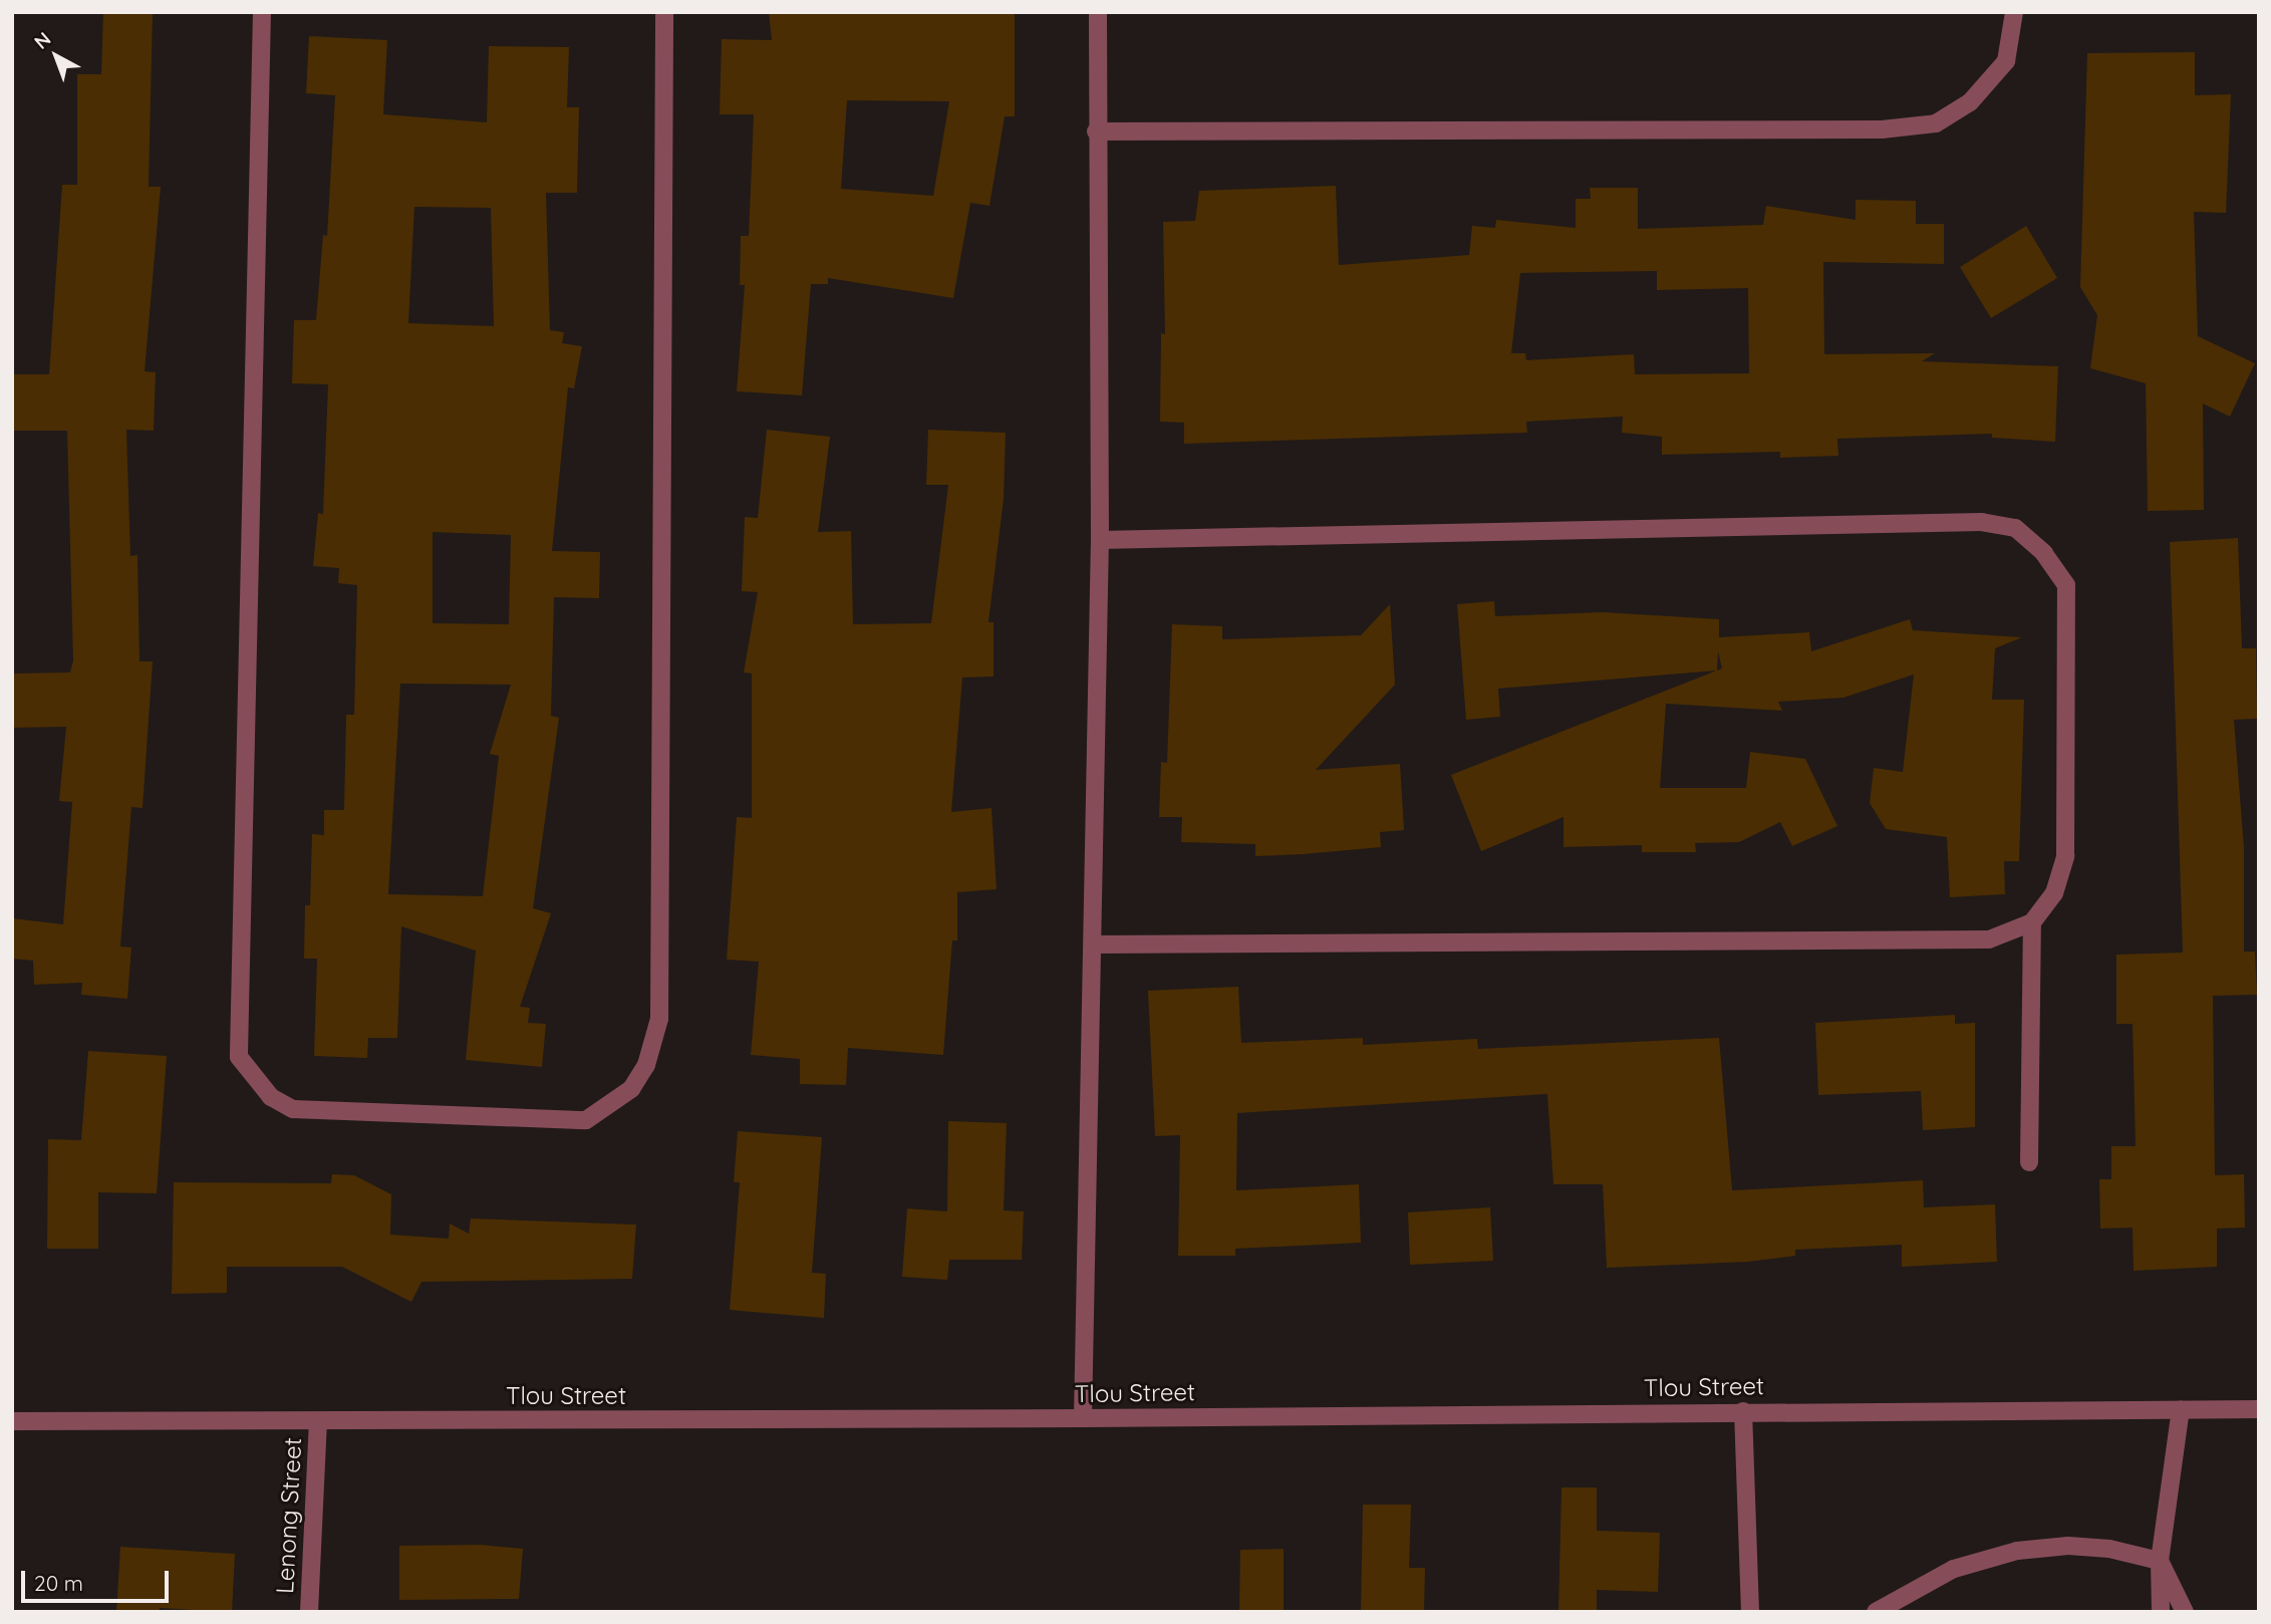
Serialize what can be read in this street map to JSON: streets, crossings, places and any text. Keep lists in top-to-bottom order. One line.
{"streets":{"street":["Tlou Street","Lenong Street"]},"crossings":[["Tlou Street","Lenong Street"]],"scale_bar":"20 m","north":"top left"}
